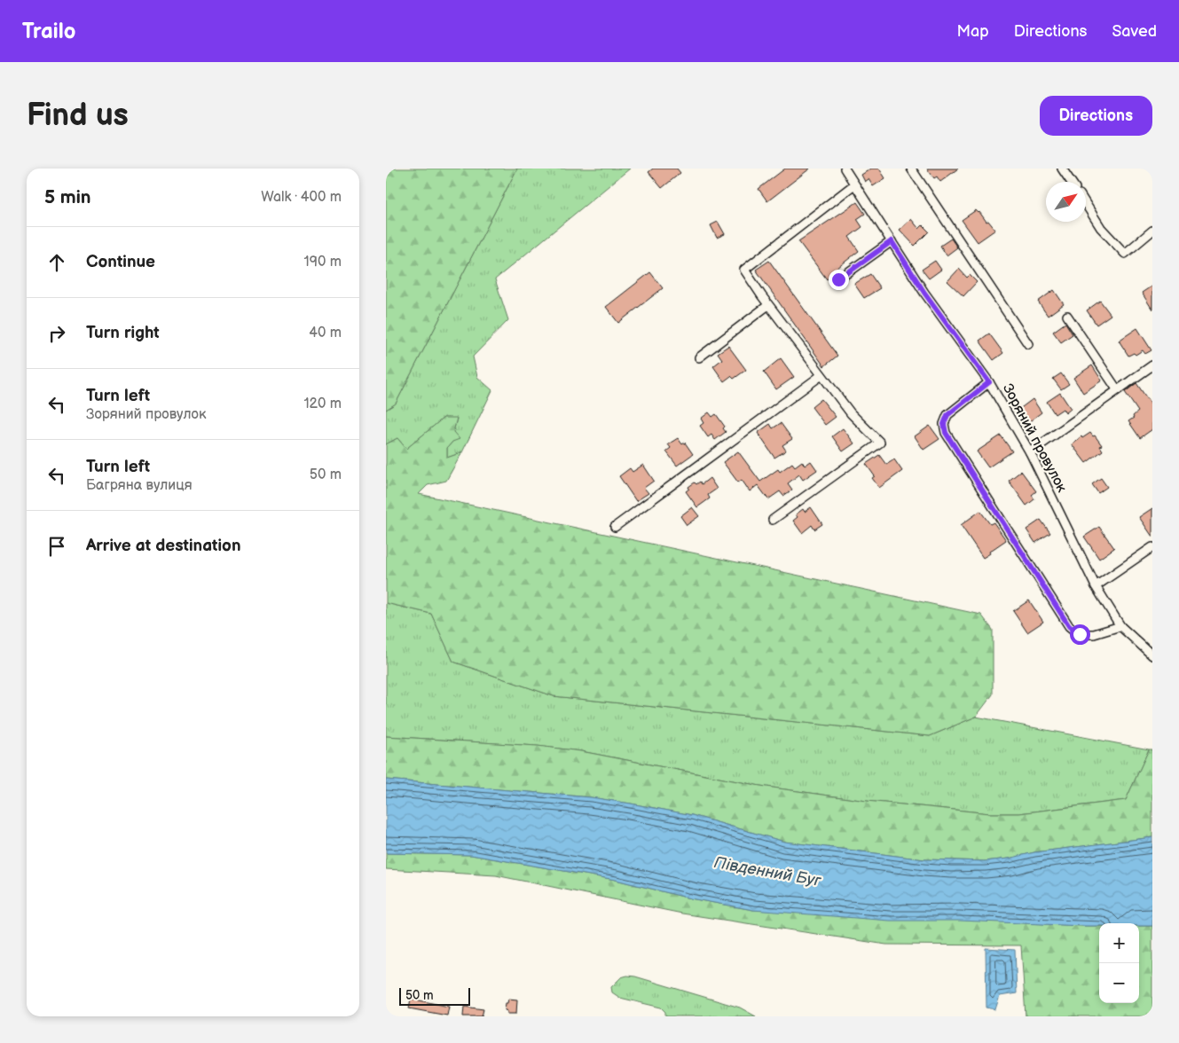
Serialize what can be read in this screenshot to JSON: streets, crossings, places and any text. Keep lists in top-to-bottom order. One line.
{"streets":{"street":["Зоряний провулок"]},"water":["Південний Буг"],"scale_bar":"50 m","north":"top right","page":{"header":"Trailo","nav":["Map","Directions","Saved"],"buttons":"Directions","title":"Find us","heading":["5 min","Walk · 400 m"],"list":[["Continue","190 m"],["Turn right","40 m"],["Turn left","Зоряний провулок","120 m"],["Turn left","Багряна вулиця","50 m"],"Arrive at destination"],"map_buttons":["+","−"],"scale":"50 m"}}
